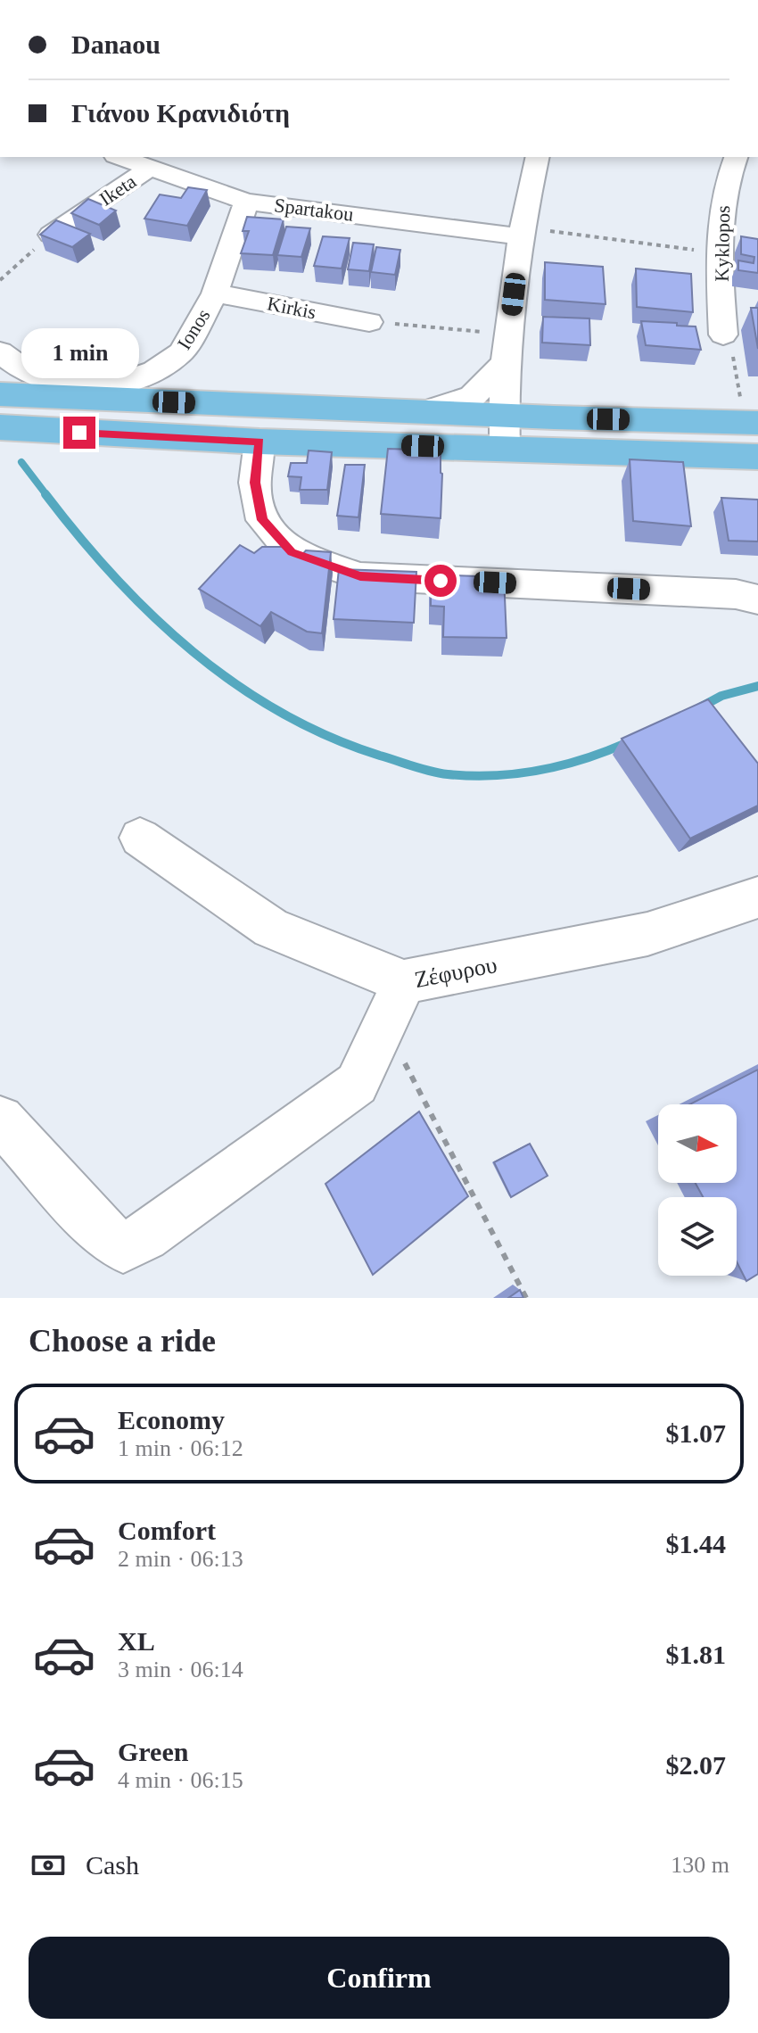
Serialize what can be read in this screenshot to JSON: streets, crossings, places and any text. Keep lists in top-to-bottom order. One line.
{"streets":{"street":["Iketa","Spartakou","Kyklopos","Kirkis","Ionos","Ζέφυρου"]},"crossings":[["Iketa","Spartakou"],["Spartakou","Ionos"],["Kirkis","Ionos"]],"north":"right","page":{"banner":["Danaou","Γιάνου Κρανιδιότη"],"bubble":"1 min","heading":"Choose a ride","list":[{"name":"Economy","note":"1 min · 06:12","value":"$1.07"},{"name":"Comfort","note":"2 min · 06:13","value":"$1.44"},{"name":"XL","note":"3 min · 06:14","value":"$1.81"},{"name":"Green","note":"4 min · 06:15","value":"$2.07"}],"pay":["Cash","130 m"],"buttons":"Confirm"}}
